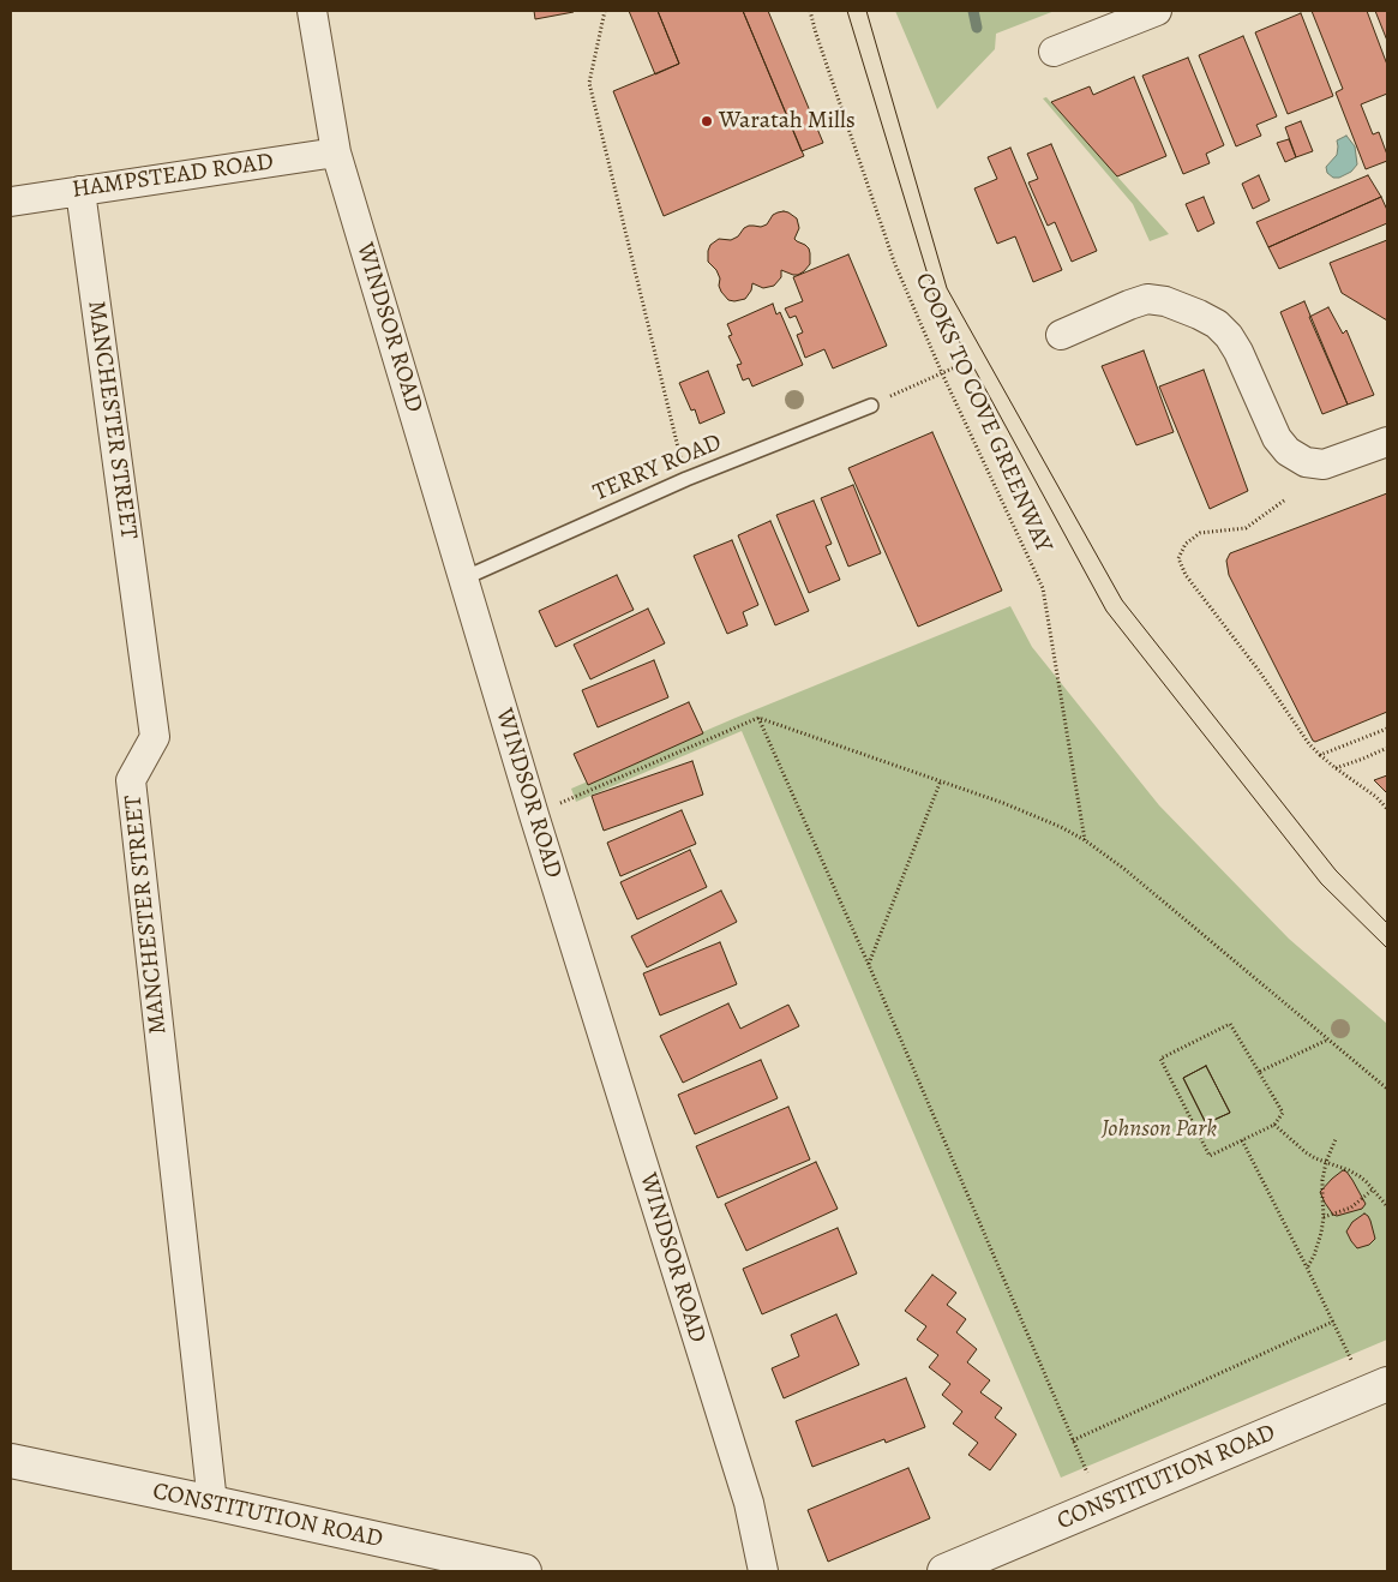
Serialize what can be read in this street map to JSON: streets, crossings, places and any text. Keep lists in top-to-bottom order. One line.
{"streets":{"street":["HAMPSTEAD ROAD","WINDSOR ROAD","MANCHESTER STREET","CONSTITUTION ROAD"],"lane":["TERRY ROAD"],"path":["COOKS TO COVE GREENWAY"]},"crossings":[["HAMPSTEAD ROAD","WINDSOR ROAD"],["HAMPSTEAD ROAD","MANCHESTER STREET"],["WINDSOR ROAD","TERRY ROAD"],["MANCHESTER STREET","CONSTITUTION ROAD"]],"parks":["Johnson Park"],"places":["Waratah Mills"]}
